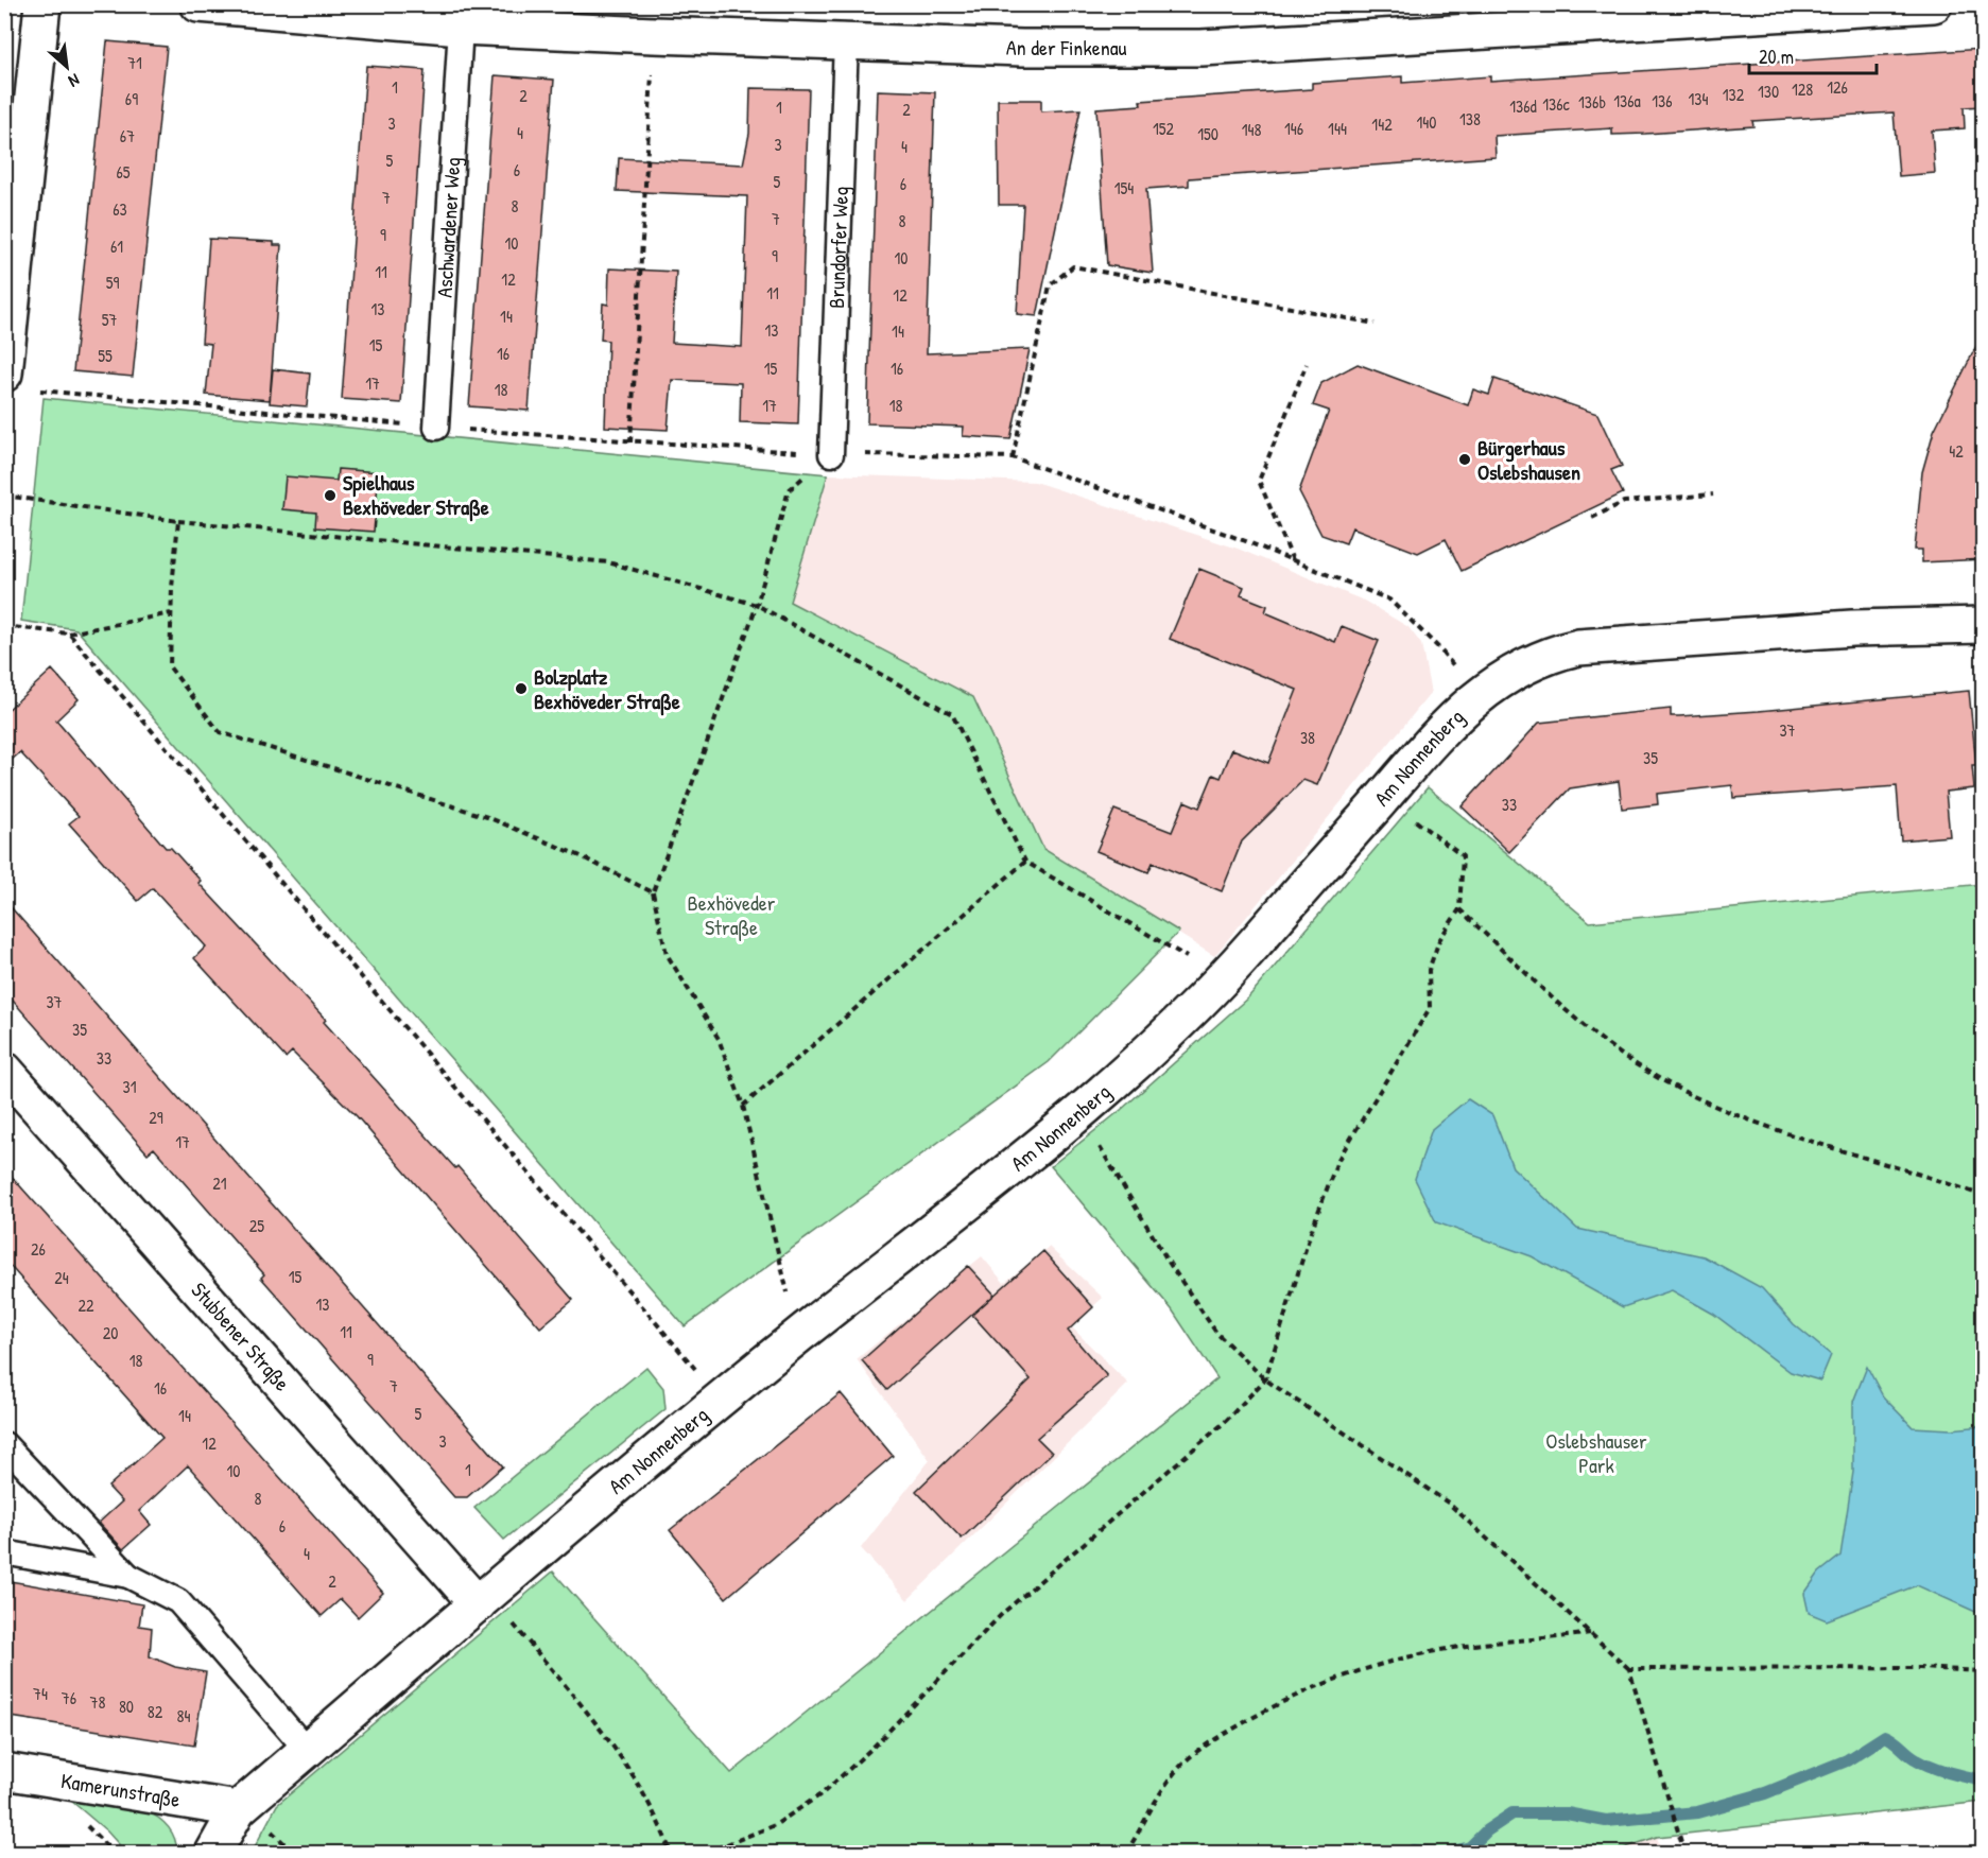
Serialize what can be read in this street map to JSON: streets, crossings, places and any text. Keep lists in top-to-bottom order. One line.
{"streets":{"street":["An der Finkenau","Am Nonnenberg","Stubbener Straße","Kamerunstraße"],"lane":["Aschwardener Weg","Brundorfer Weg"]},"crossings":[["An der Finkenau","Aschwardener Weg"],["An der Finkenau","Brundorfer Weg"],["Am Nonnenberg","Stubbener Straße"],["Am Nonnenberg","Kamerunstraße"]],"parks":["Bexhöveder Straße","Oslebshauser Park"],"places":["Bürgerhaus Oslebshausen","Spielhaus Bexhöveder Straße","Bolzplatz Bexhöveder Straße"],"house_numbers":["71","1","126","128","130","132","2","69","134","136a","136","136b","136c","136d","1","2","138","140","3","142","152","146","144","148","4","150","67","3","4","5","6","65","5","6","154","7","8","63","7","8","9","10","61","9","10","11","12","59","11","12","13","14","57","13","14","15","16","55","15","16","17","18","17","18","42","37","38","35","33","37","35","33","31","29","17","21","25","26","15","24","13","22","11","20","9","18","7","16","5","14","3","12","1","10","8","6","4","2","74","76","78","80","82","84"],"scale_bar":"20 m","north":"bottom right"}
